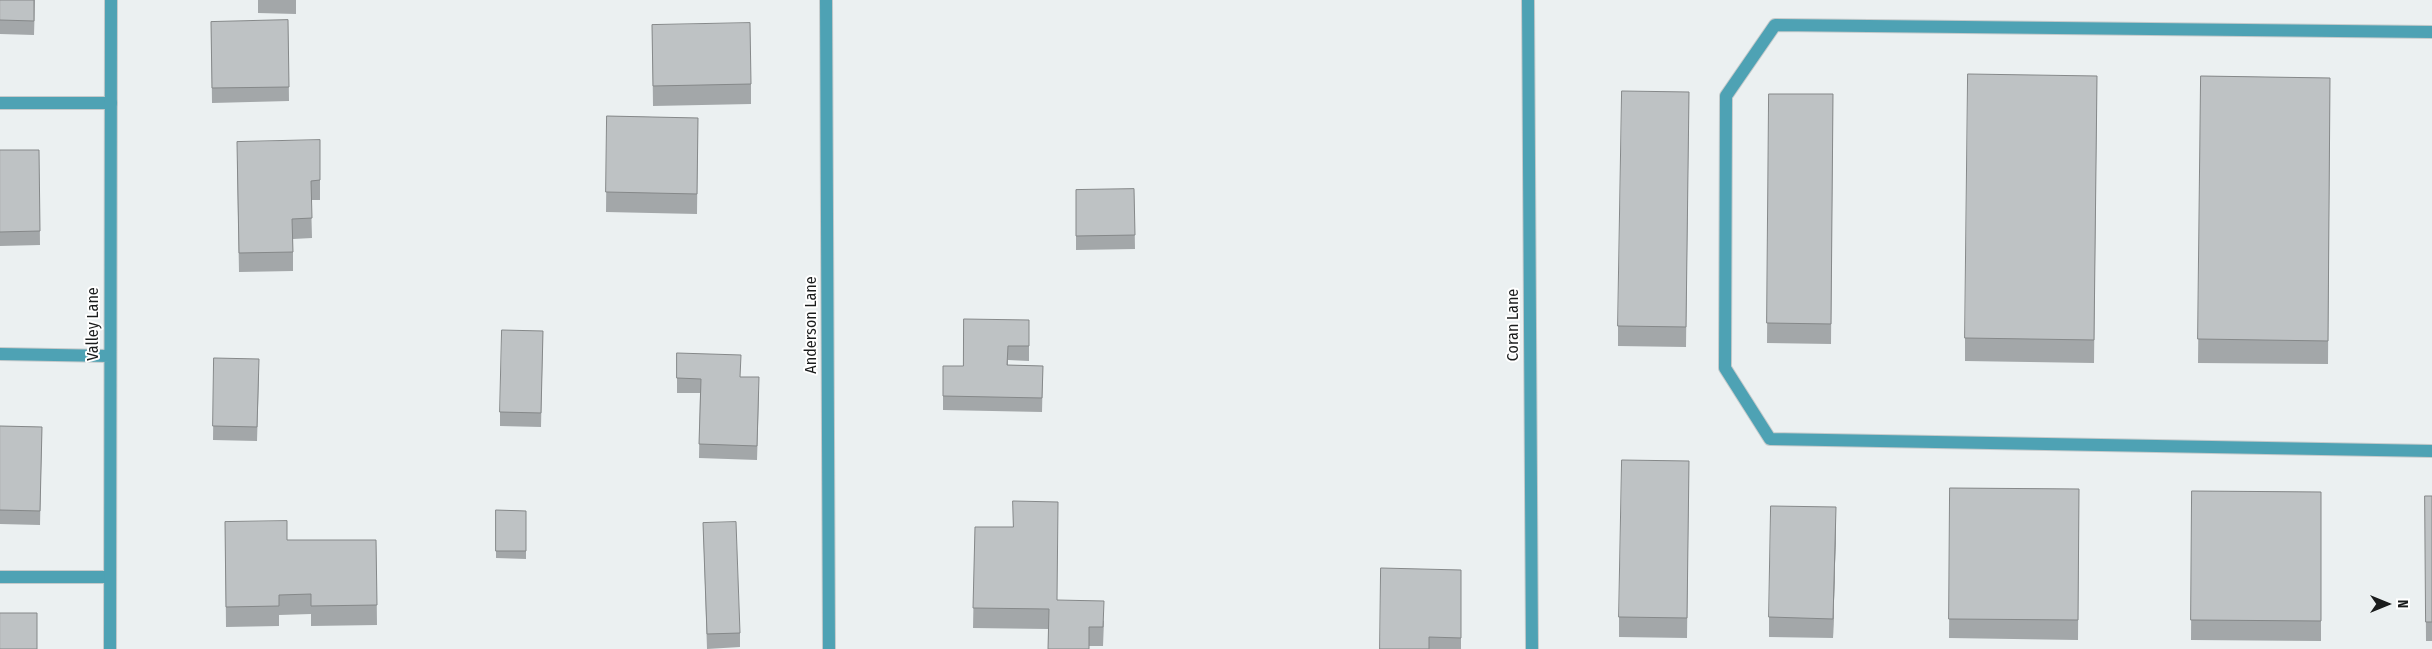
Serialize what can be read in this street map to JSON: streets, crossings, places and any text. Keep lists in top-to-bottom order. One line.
{"streets":{"street":["Valley Lane","Anderson Lane","Coran Lane"]},"north":"right"}
